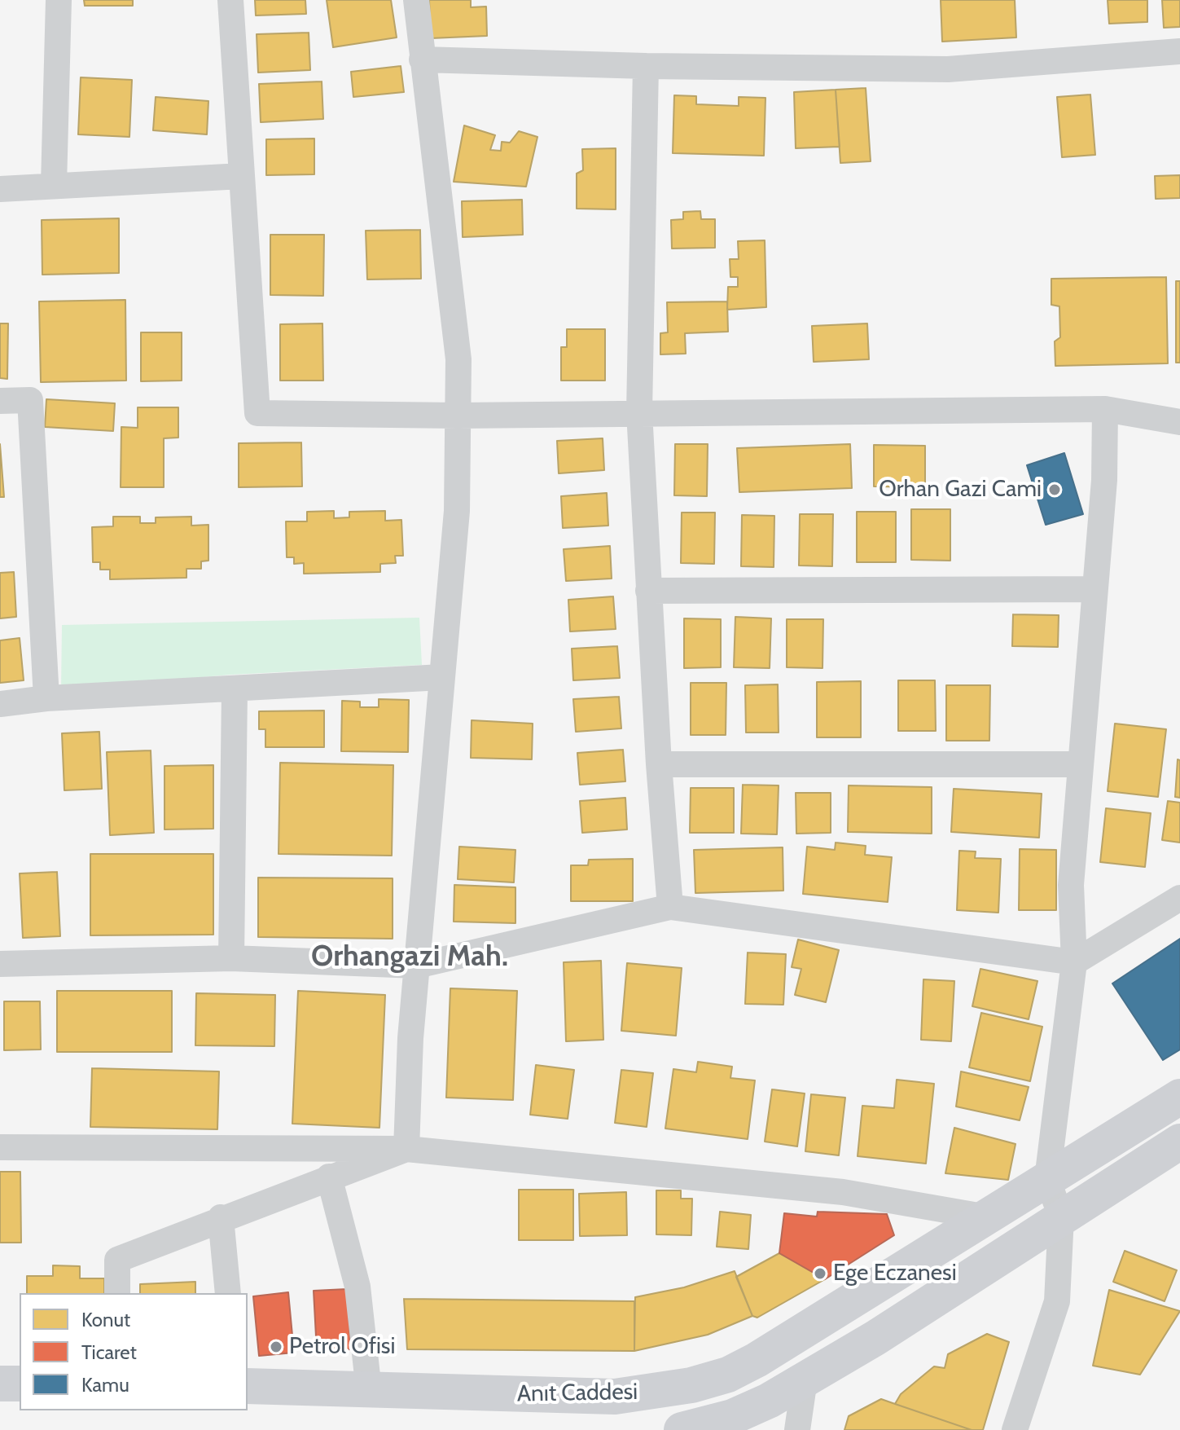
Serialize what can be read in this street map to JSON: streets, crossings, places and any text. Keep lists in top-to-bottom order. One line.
{"streets":{"main road":["Anıt Caddesi"]},"districts":["Orhangazi Mah."],"places":["Orhan Gazi Cami","Ege Eczanesi","Petrol Ofisi"],"legend":["Konut","Ticaret","Kamu"]}
